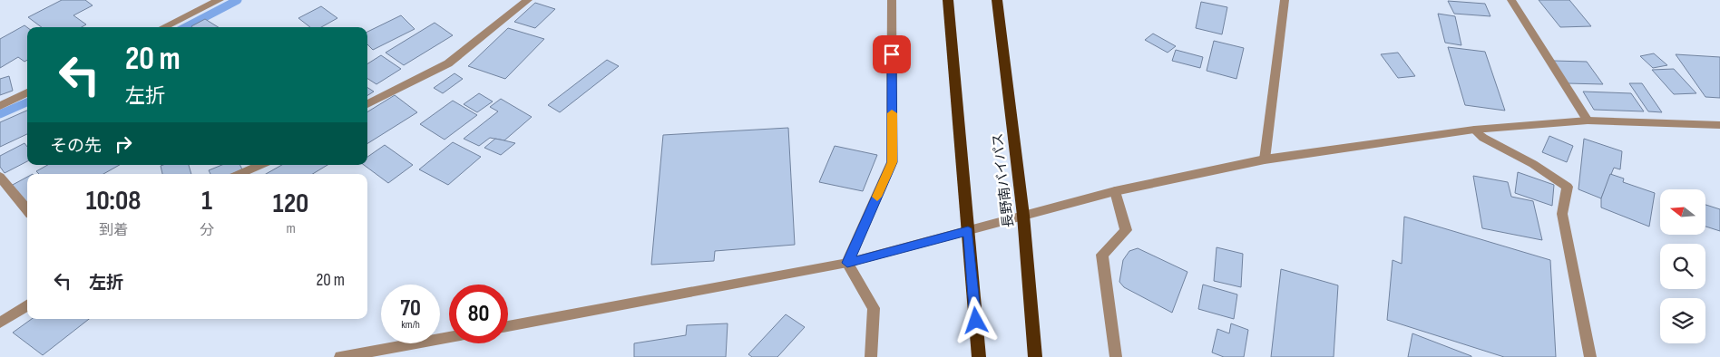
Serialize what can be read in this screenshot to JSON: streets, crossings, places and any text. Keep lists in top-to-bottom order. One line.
{"streets":{"highway":["長野南バイパス"]},"north":"left","page":{"turn":["20 m","左折"],"then":"その先","eta":["10:08","到着","1","分","120","m"],"list":[{"name":"左折","value":"20 m"}],"speed":"70 km/h","limit":"80"}}
